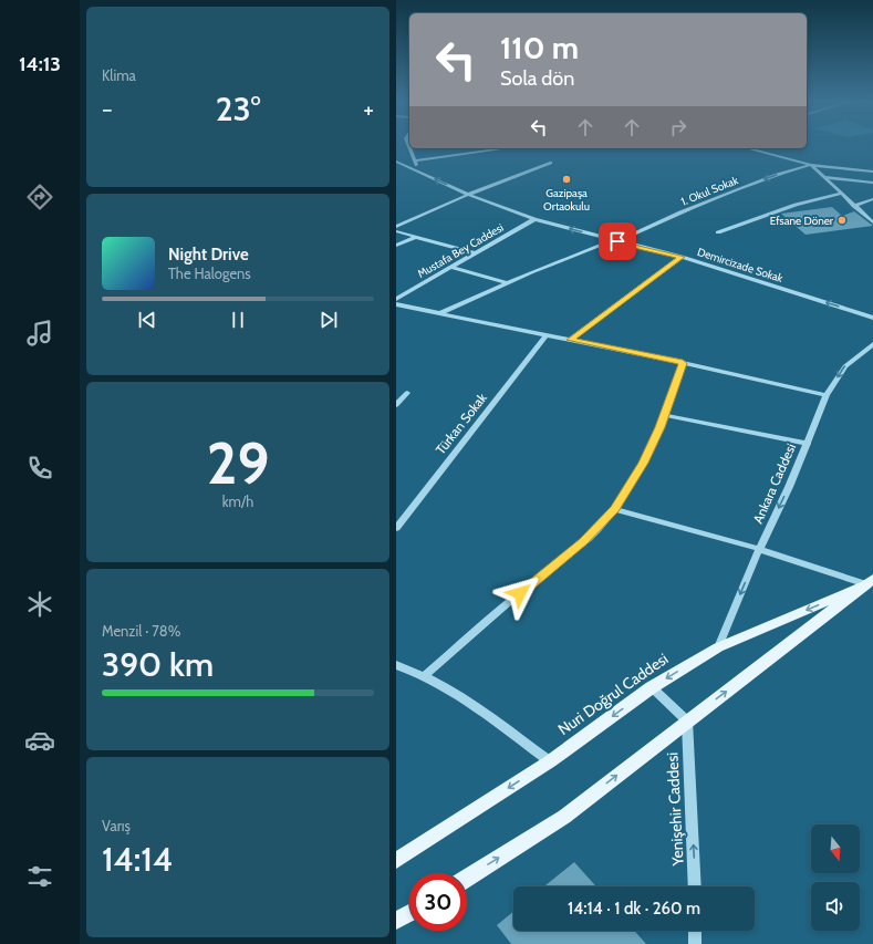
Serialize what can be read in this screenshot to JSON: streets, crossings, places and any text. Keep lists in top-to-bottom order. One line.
{"streets":{"main road":["Nuri Doğrul Caddesi"],"street":["1. Okul Sokak","Mustafa Bey Caddesi","Demircizade Sokak","Türkan Sokak","Ankara Caddesi","Yenişehir Caddesi"]},"crossings":[["1. Okul Sokak","Demircizade Sokak"],["Mustafa Bey Caddesi","Demircizade Sokak"],["Ankara Caddesi","Nuri Doğrul Caddesi"]],"one_way":["Demircizade Sokak","Ankara Caddesi","Yenişehir Caddesi"],"places":["Gazipaşa Ortaokulu","Efsane Döner"],"north":"bottom","page":{"tabs":"14:13","tile":["Klima",["29","km/h"],["Menzil · 78%","390 km"],["Varış","14:14"]],"turn":["110 m","Sola dön"],"heat":["−","23°","+"],"song":["Night Drive","The Halogens"],"limit":"30","trip":"14:14 · 1 dk · 260 m"}}
